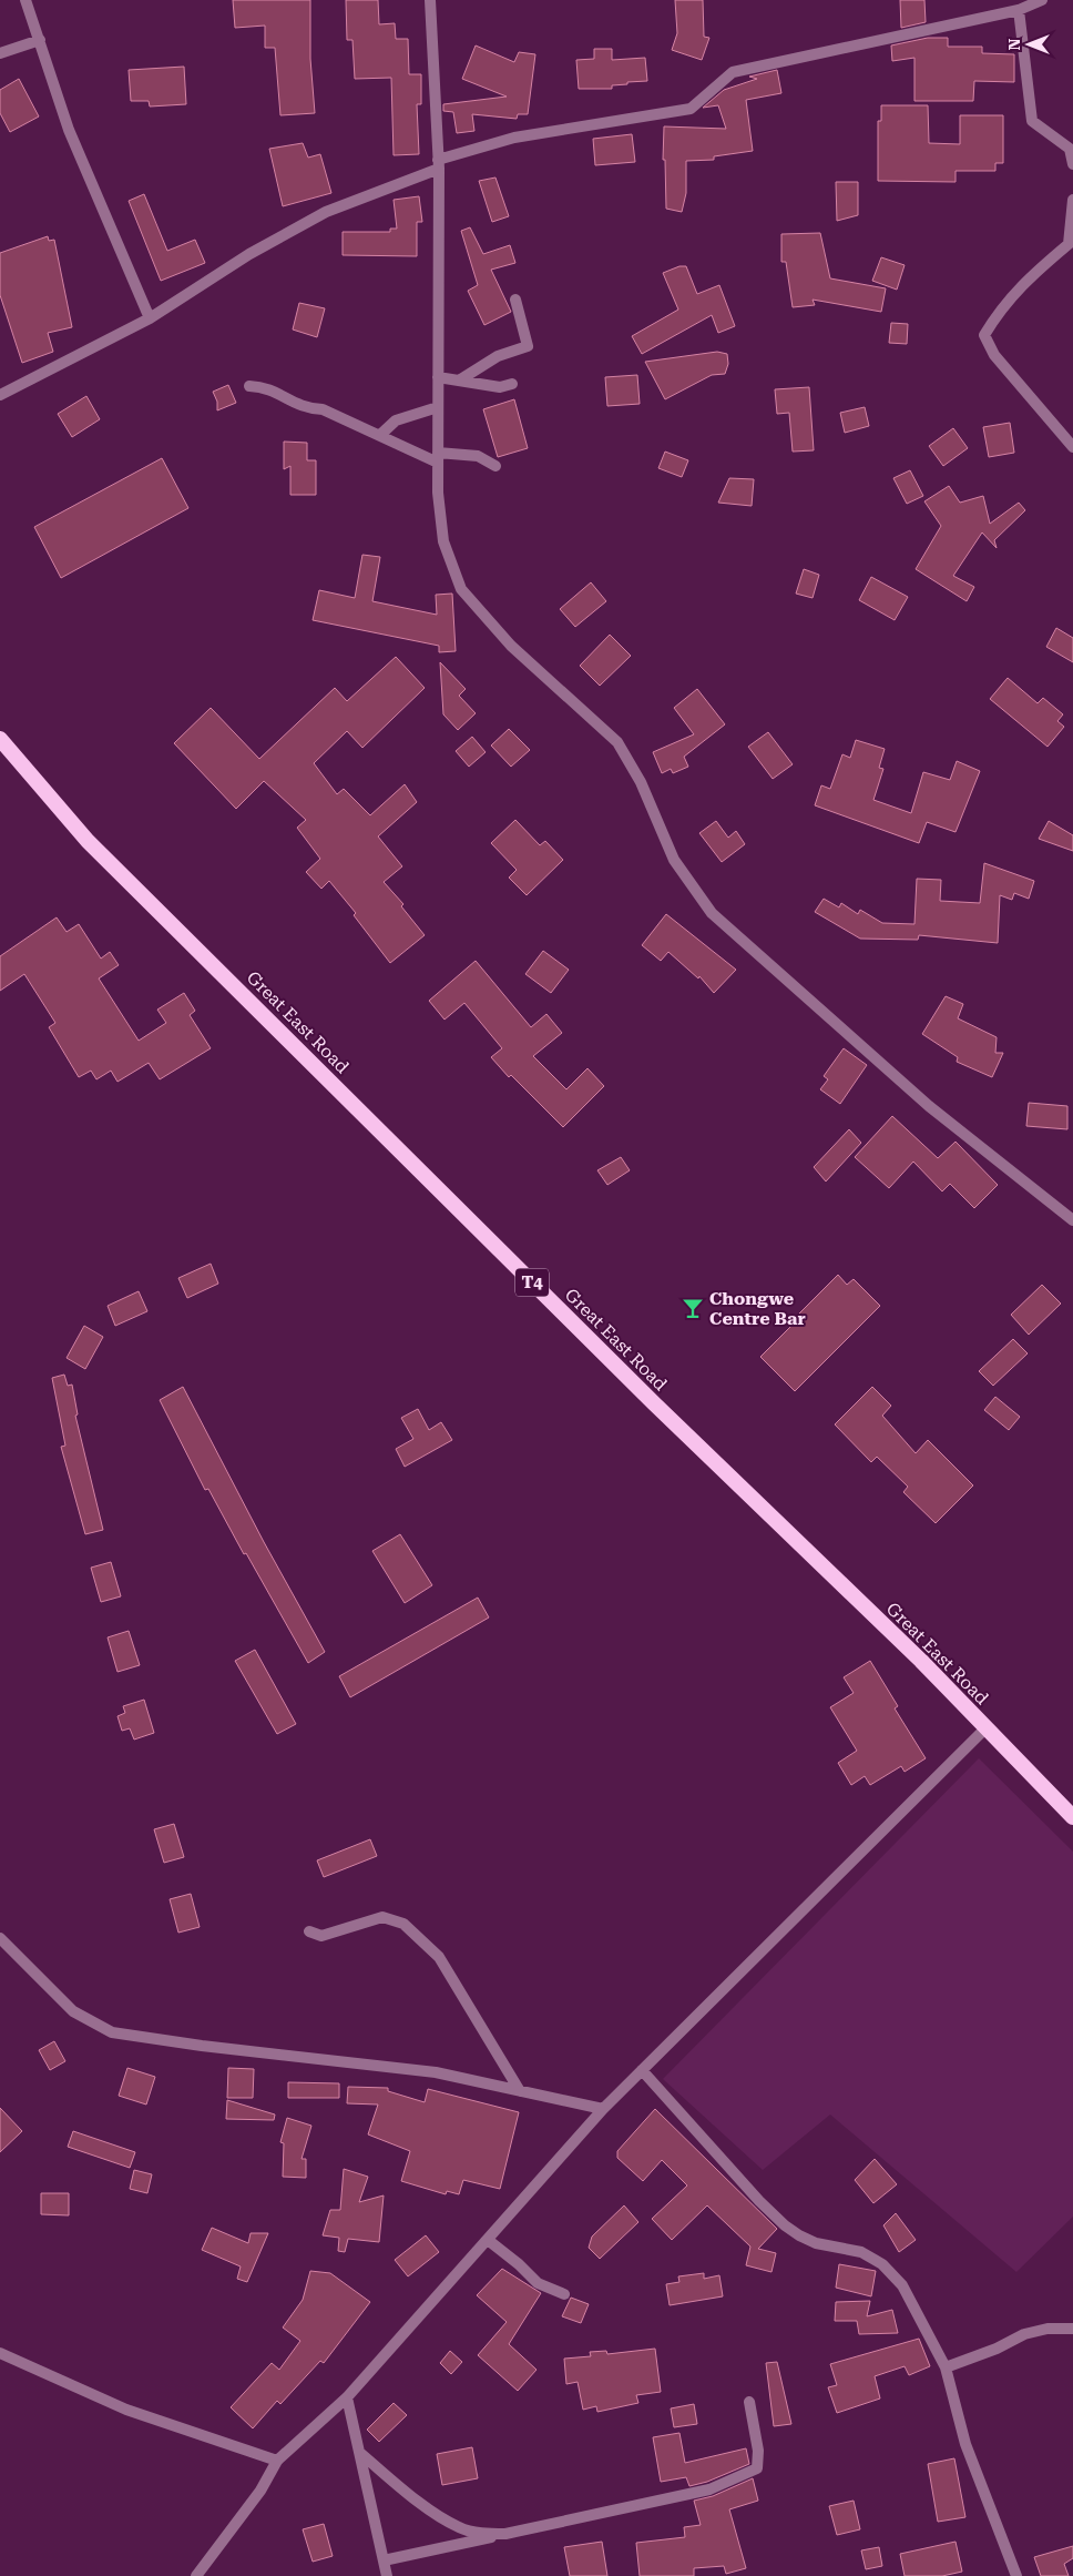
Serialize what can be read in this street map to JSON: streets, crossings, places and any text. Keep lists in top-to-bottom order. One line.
{"streets":{"highway":["Great East Road","T4"]},"places":{"bar":["Chongwe Centre Bar"]},"north":"left"}
